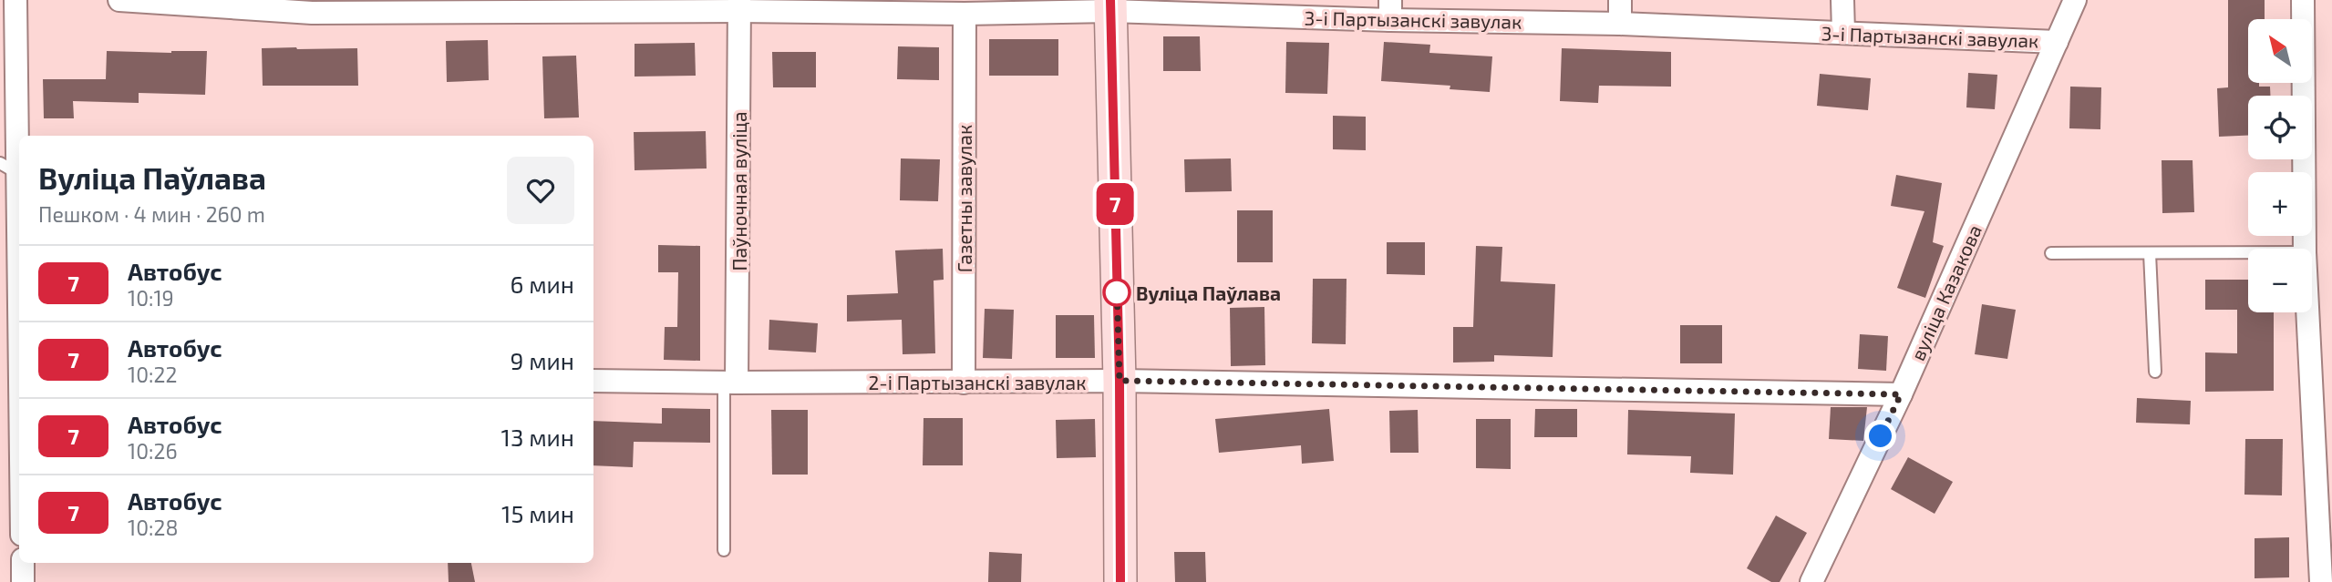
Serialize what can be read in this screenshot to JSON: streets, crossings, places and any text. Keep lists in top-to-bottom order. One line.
{"streets":{"street":["3-і Партызанскі завулак","Паўночная вуліца","Газетны завулак","вуліца Казакова","2-і Партызанскі завулак"]},"crossings":[["3-і Партызанскі завулак","Паўночная вуліца"],["3-і Партызанскі завулак","Газетны завулак"],["3-і Партызанскі завулак","вуліца Казакова"],["Паўночная вуліца","2-і Партызанскі завулак"],["Газетны завулак","2-і Партызанскі завулак"],["вуліца Казакова","2-і Партызанскі завулак"]],"places":["Вуліца Паўлава"],"lines":["bus line 7"],"north":"top left","page":{"on_map":"7","map_buttons":["+","−"],"heading":["Вуліца Паўлава","Пешком · 4 мин · 260 m"],"list":[{"mark":"7","name":"Автобус","note":"10:19","value":"6 мин"},{"mark":"7","name":"Автобус","note":"10:22","value":"9 мин"},{"mark":"7","name":"Автобус","note":"10:26","value":"13 мин"},{"mark":"7","name":"Автобус","note":"10:28","value":"15 мин"}]}}
